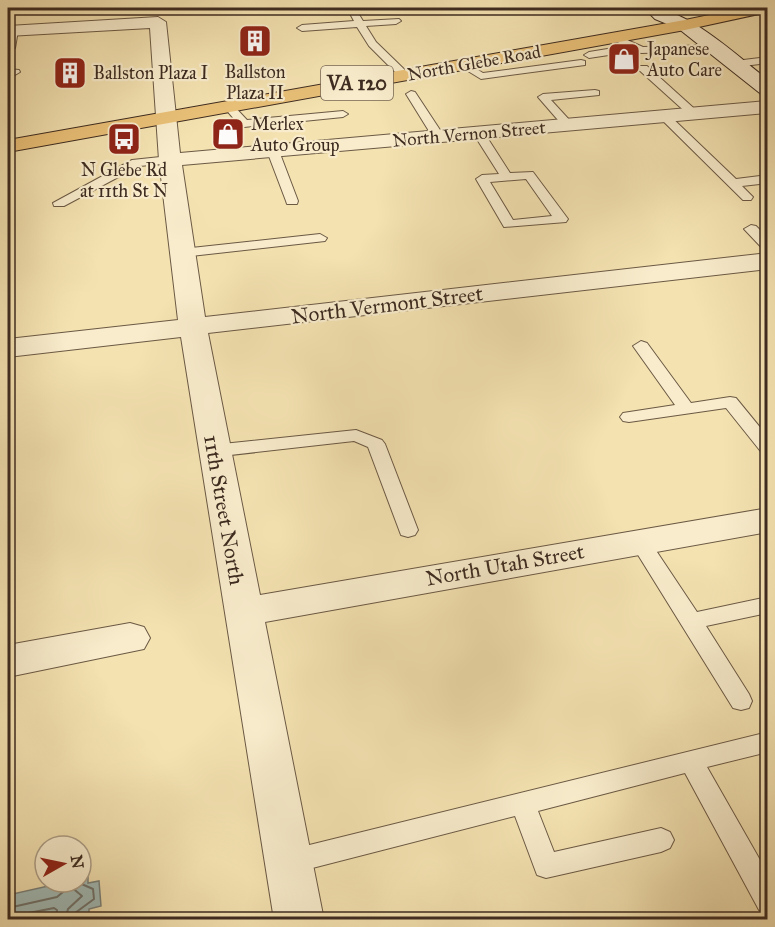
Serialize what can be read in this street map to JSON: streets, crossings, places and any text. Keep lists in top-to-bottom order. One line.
{"streets":{"main road":["North Glebe Road","VA 120"],"street":["North Vernon Street","North Vermont Street","11th Street North","North Utah Street"]},"crossings":[["North Glebe Road","11th Street North"],["North Vernon Street","11th Street North"],["North Vermont Street","11th Street North"],["11th Street North","North Utah Street"]],"places":{"building":["Ballston Plaza II","Ballston Plaza I"],"shop":["Japanese Auto Care","Merlex Auto Group"],"bus stop":["N Glebe Rd at 11th St N"]},"north":"right"}
